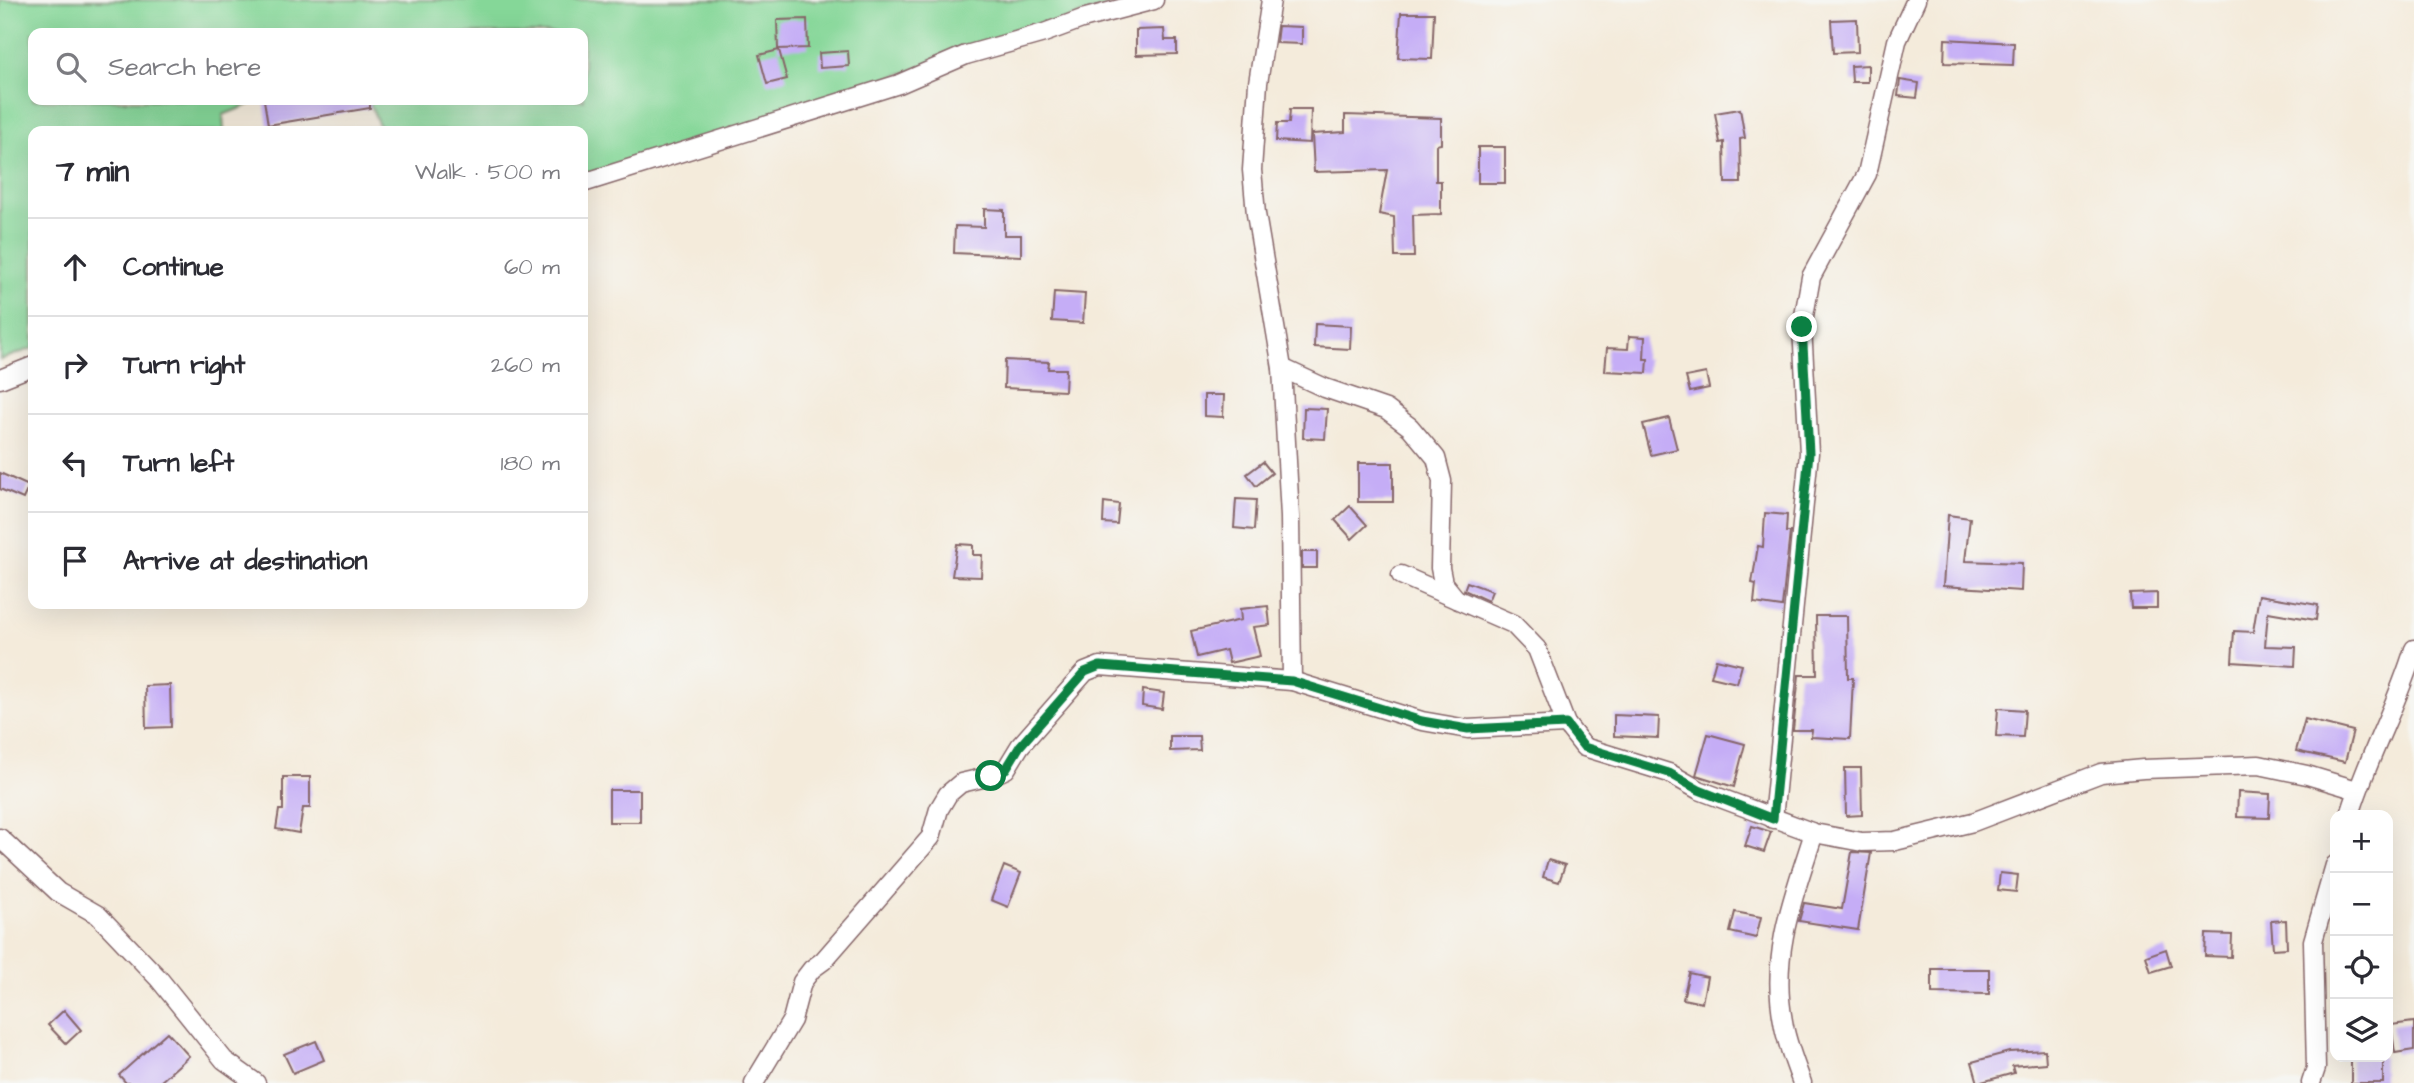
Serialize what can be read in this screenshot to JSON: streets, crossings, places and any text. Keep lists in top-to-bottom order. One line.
{"page":{"search":"Search here","heading":["7 min","Walk · 500 m"],"list":[["Continue","60 m"],["Turn right","260 m"],["Turn left","180 m"],"Arrive at destination"],"map_buttons":["+","−"]}}
